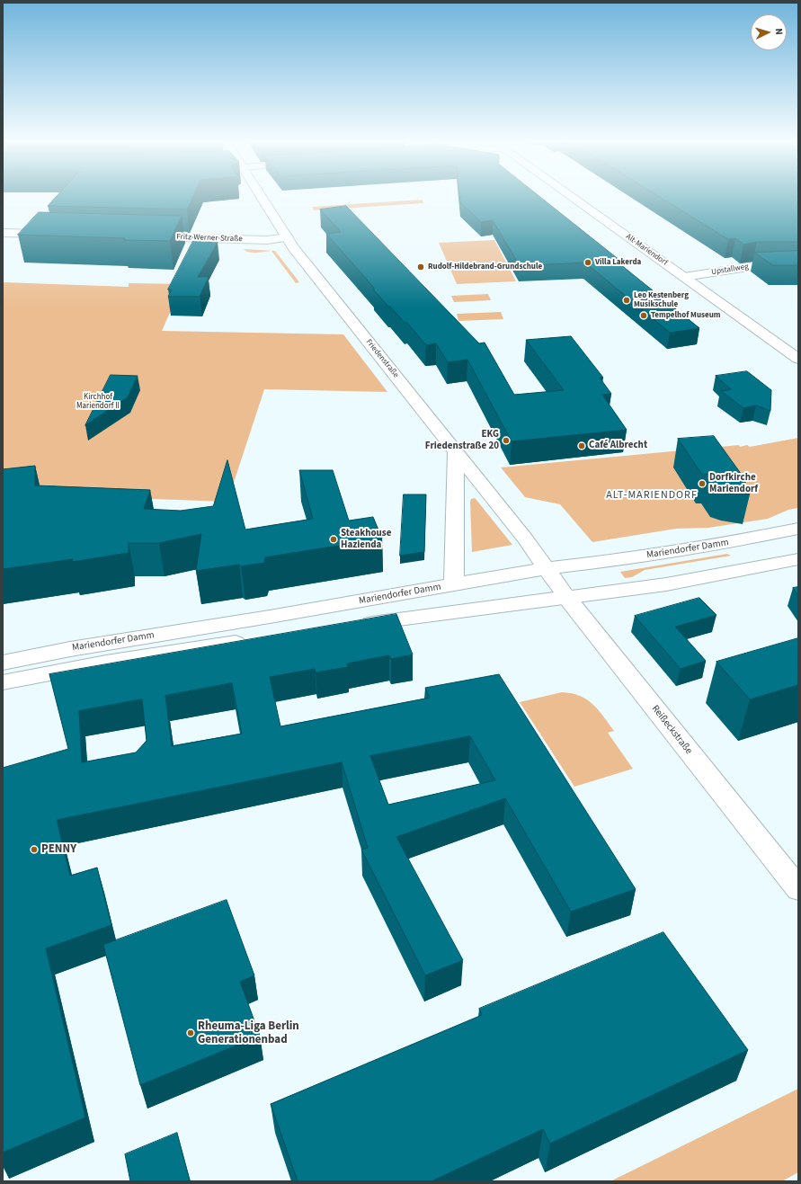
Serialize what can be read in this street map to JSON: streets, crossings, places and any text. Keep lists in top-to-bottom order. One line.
{"streets":{"main road":["Fritz-Werner-Straße","Alt-Mariendorf","Upstallweg","Friedenstraße","Mariendorfer Damm","Reißeckstraße"]},"crossings":[["Fritz-Werner-Straße","Friedenstraße"],["Alt-Mariendorf","Upstallweg"],["Friedenstraße","Mariendorfer Damm"],["Friedenstraße","Reißeckstraße"],["Mariendorfer Damm","Reißeckstraße"]],"districts":["ALT-MARIENDORF"],"parks":["Kirchhof Mariendorf II"],"places":["Villa Lakerda","Rudolf-Hildebrand-Grundschule","Leo Kestenberg Musikschule","Tempelhof Museum","EKG Friedenstraße 20","Café Albrecht","Dorfkirche Mariendorf","Steakhouse Hazienda","PENNY","Rheuma-Liga Berlin Generationenbad"],"north":"right"}
